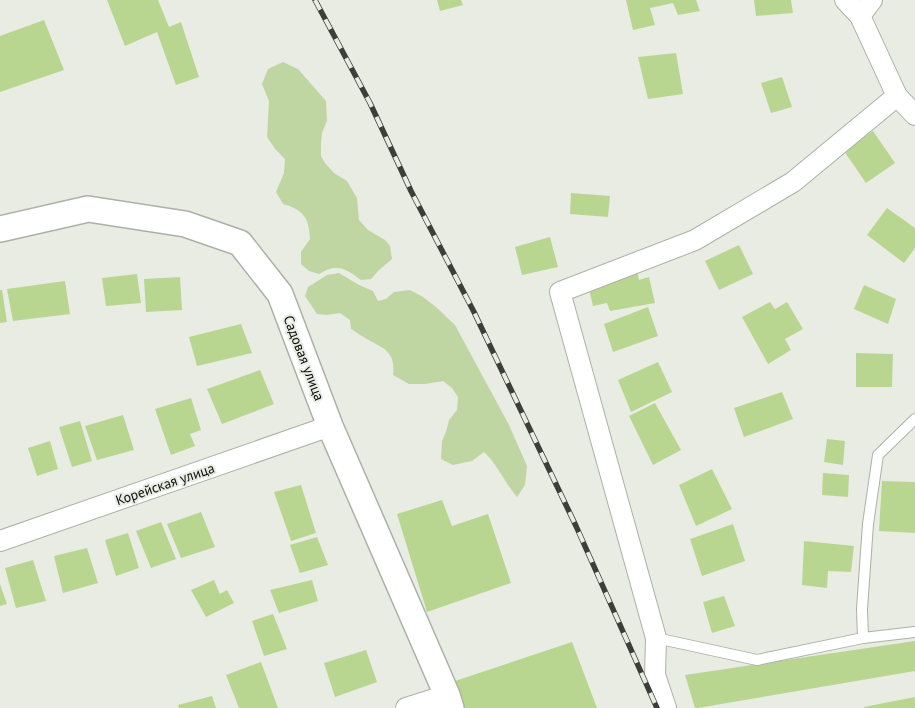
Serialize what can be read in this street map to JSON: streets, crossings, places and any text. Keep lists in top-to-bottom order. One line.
{"streets":{"street":["Садовая улица","Корейская улица"]},"crossings":[["Садовая улица","Корейская улица"]]}
